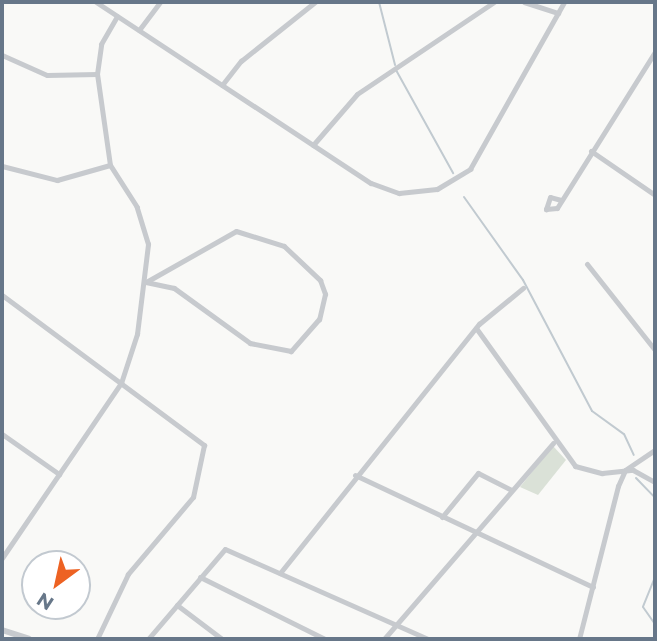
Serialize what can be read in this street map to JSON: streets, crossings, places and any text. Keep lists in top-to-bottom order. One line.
{"north":"bottom left"}
